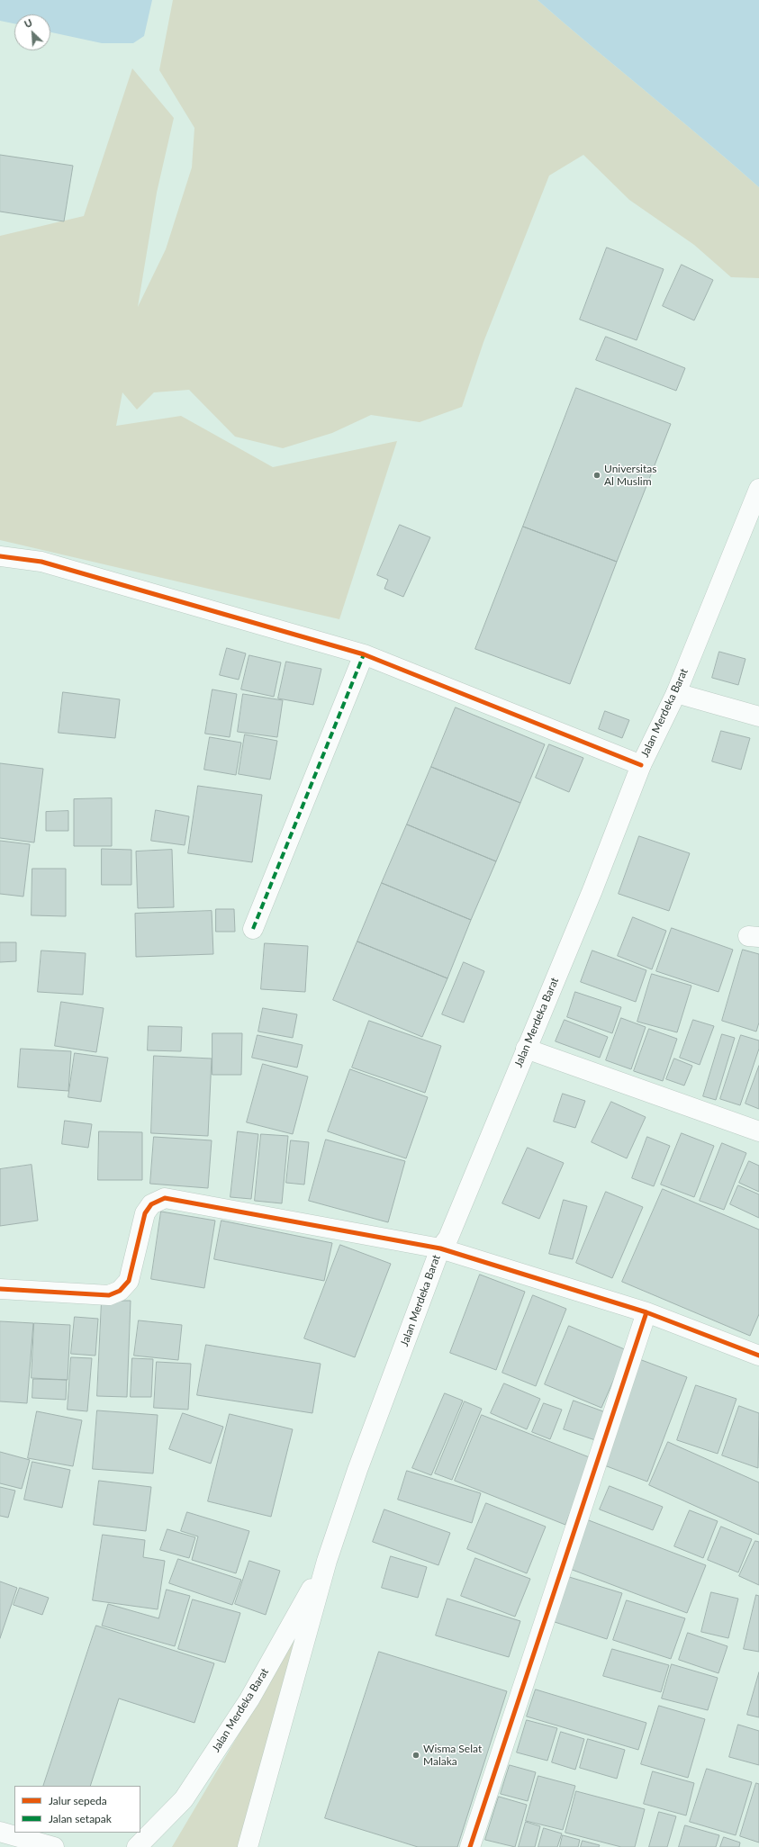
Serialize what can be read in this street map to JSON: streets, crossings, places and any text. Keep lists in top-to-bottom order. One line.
{"streets":{"main road":["Jalan Merdeka Barat"]},"places":["Universitas Al Muslim","Wisma Selat Malaka"],"legend":["Jalur sepeda","Jalan setapak"],"north":"top left"}
